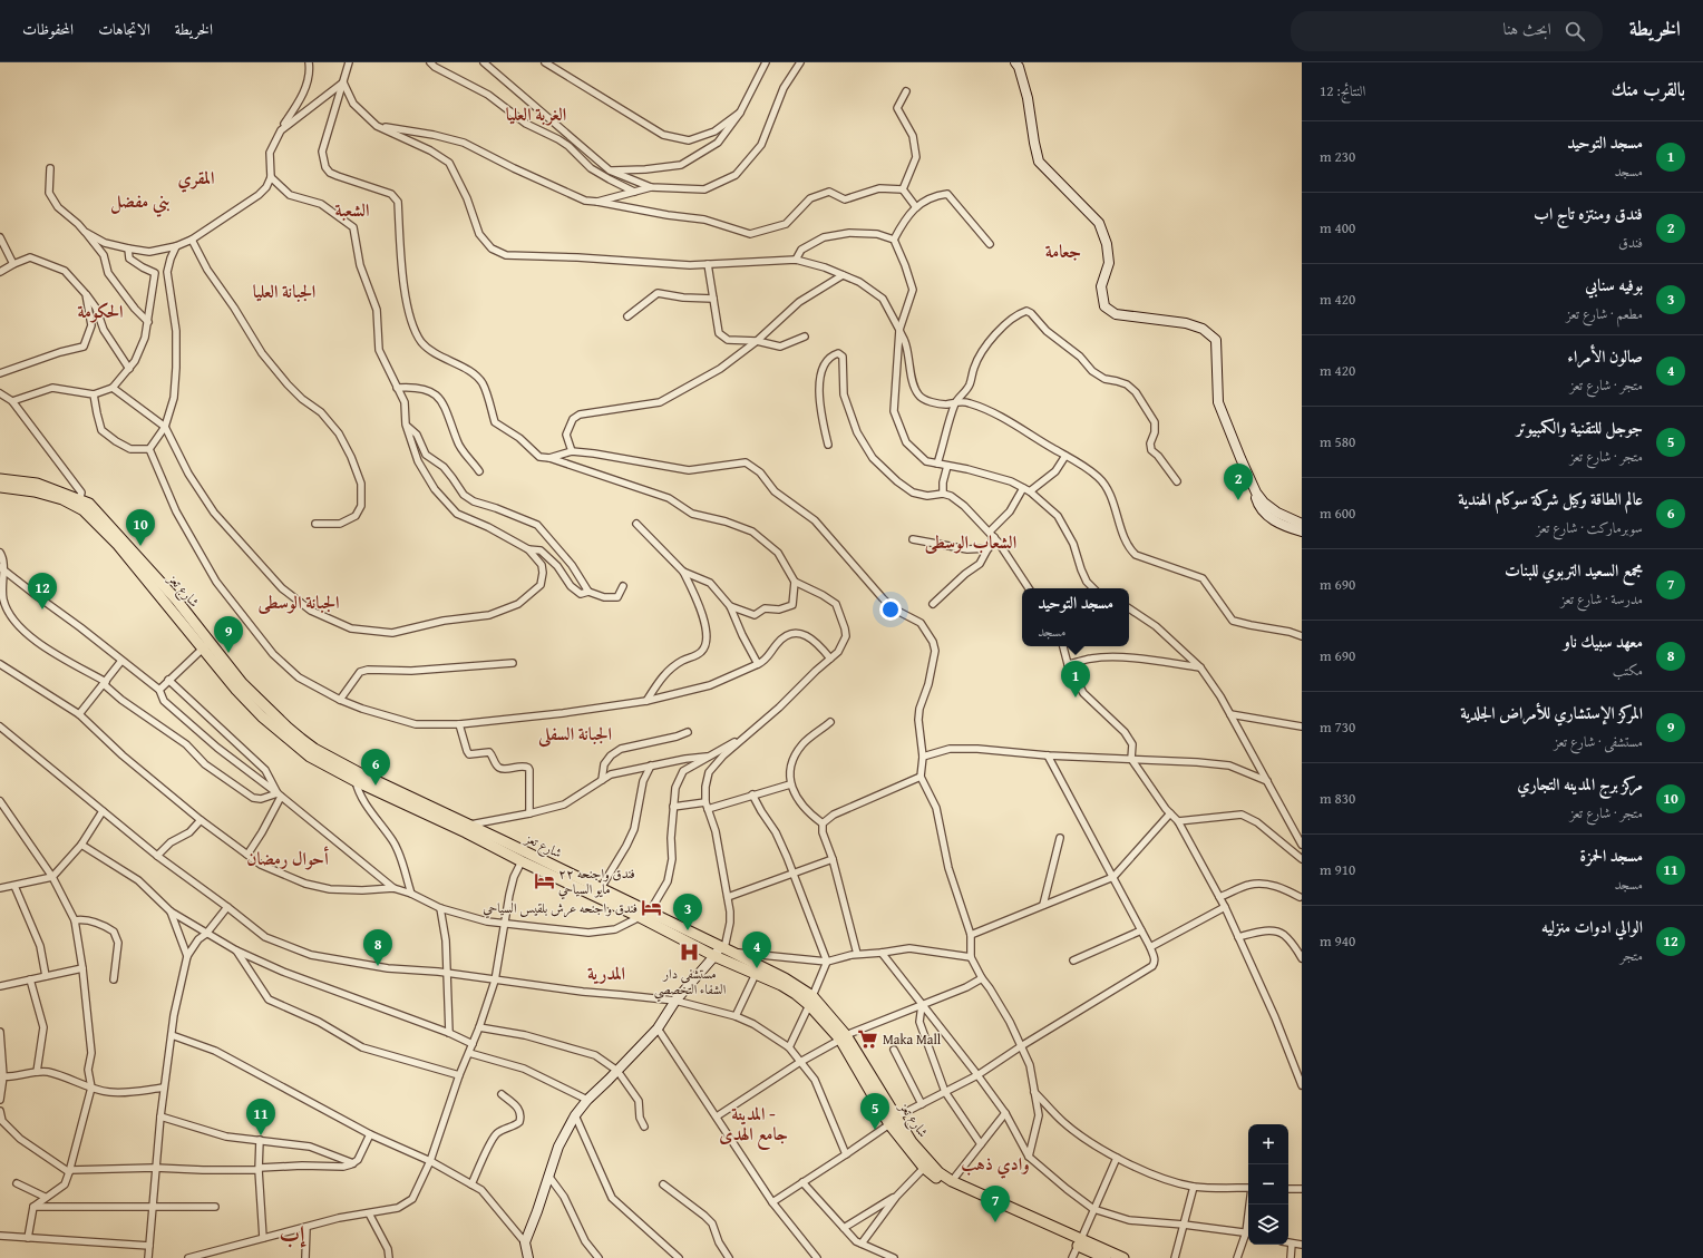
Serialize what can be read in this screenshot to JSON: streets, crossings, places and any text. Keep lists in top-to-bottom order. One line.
{"streets":{"main road":["شارع تعز"]},"districts":["الغربة العليا","المقري","بني مفضل","الشعبة","جعامة","الجبانة العليا","الحكومة","الشعاب الوسطى","الجبانة الوسطى","الجبانة السفلى","أحوال رمضان","المدرية","المدينة - جامع الهدى","وادي ذهب","إب"],"places":{"hotel":["فندق واجنحه ٢٢ مايو السياحي","فندق واجنحه عرش بلقيس السياحي"],"hospital":["مستشفى دار الشفاء التخصصي"],"supermarket":["Maka Mall"]},"page":{"header":"الخريطة","search":"ابحث هنا","nav":["الخريطة","الاتجاهات","المحفوظات"],"heading":["بالقرب منك","النتائج: 12"],"list":[{"mark":"1","name":"مسجد التوحيد","note":"مسجد","value":"230 m"},{"mark":"2","name":"فندق ومنتزه تاج اب","note":"فندق","value":"400 m"},{"mark":"3","name":"بوفيه سنابي","note":"مطعم · شارع تعز","value":"420 m"},{"mark":"4","name":"صالون الأمراء","note":"متجر · شارع تعز","value":"420 m"},{"mark":"5","name":"جوجل للتقنية والكمبيوتر","note":"متجر · شارع تعز","value":"580 m"},{"mark":"6","name":"عالم الطاقة وكيل شركة سوكام الهندية","note":"سوبرماركت · شارع تعز","value":"600 m"},{"mark":"7","name":"مجمع السعيد التربوي للبنات","note":"مدرسة · شارع تعز","value":"690 m"},{"mark":"8","name":"معهد سبيك ناو","note":"مكتب","value":"690 m"},{"mark":"9","name":"المركز الإستشاري للأمراض الجلدية","note":"مستشفى · شارع تعز","value":"730 m"},{"mark":"10","name":"مركز برج المدينه التجاري","note":"متجر · شارع تعز","value":"830 m"},{"mark":"11","name":"مسجد الحمزة","note":"مسجد","value":"910 m"},{"mark":"12","name":"الوالي ادوات منزليه","note":"متجر","value":"940 m"}],"pins":["2","10","12","9","1","6","3","8","4","5","11","7"],"popup":["مسجد التوحيد","مسجد"],"map_buttons":["+","−"]}}
